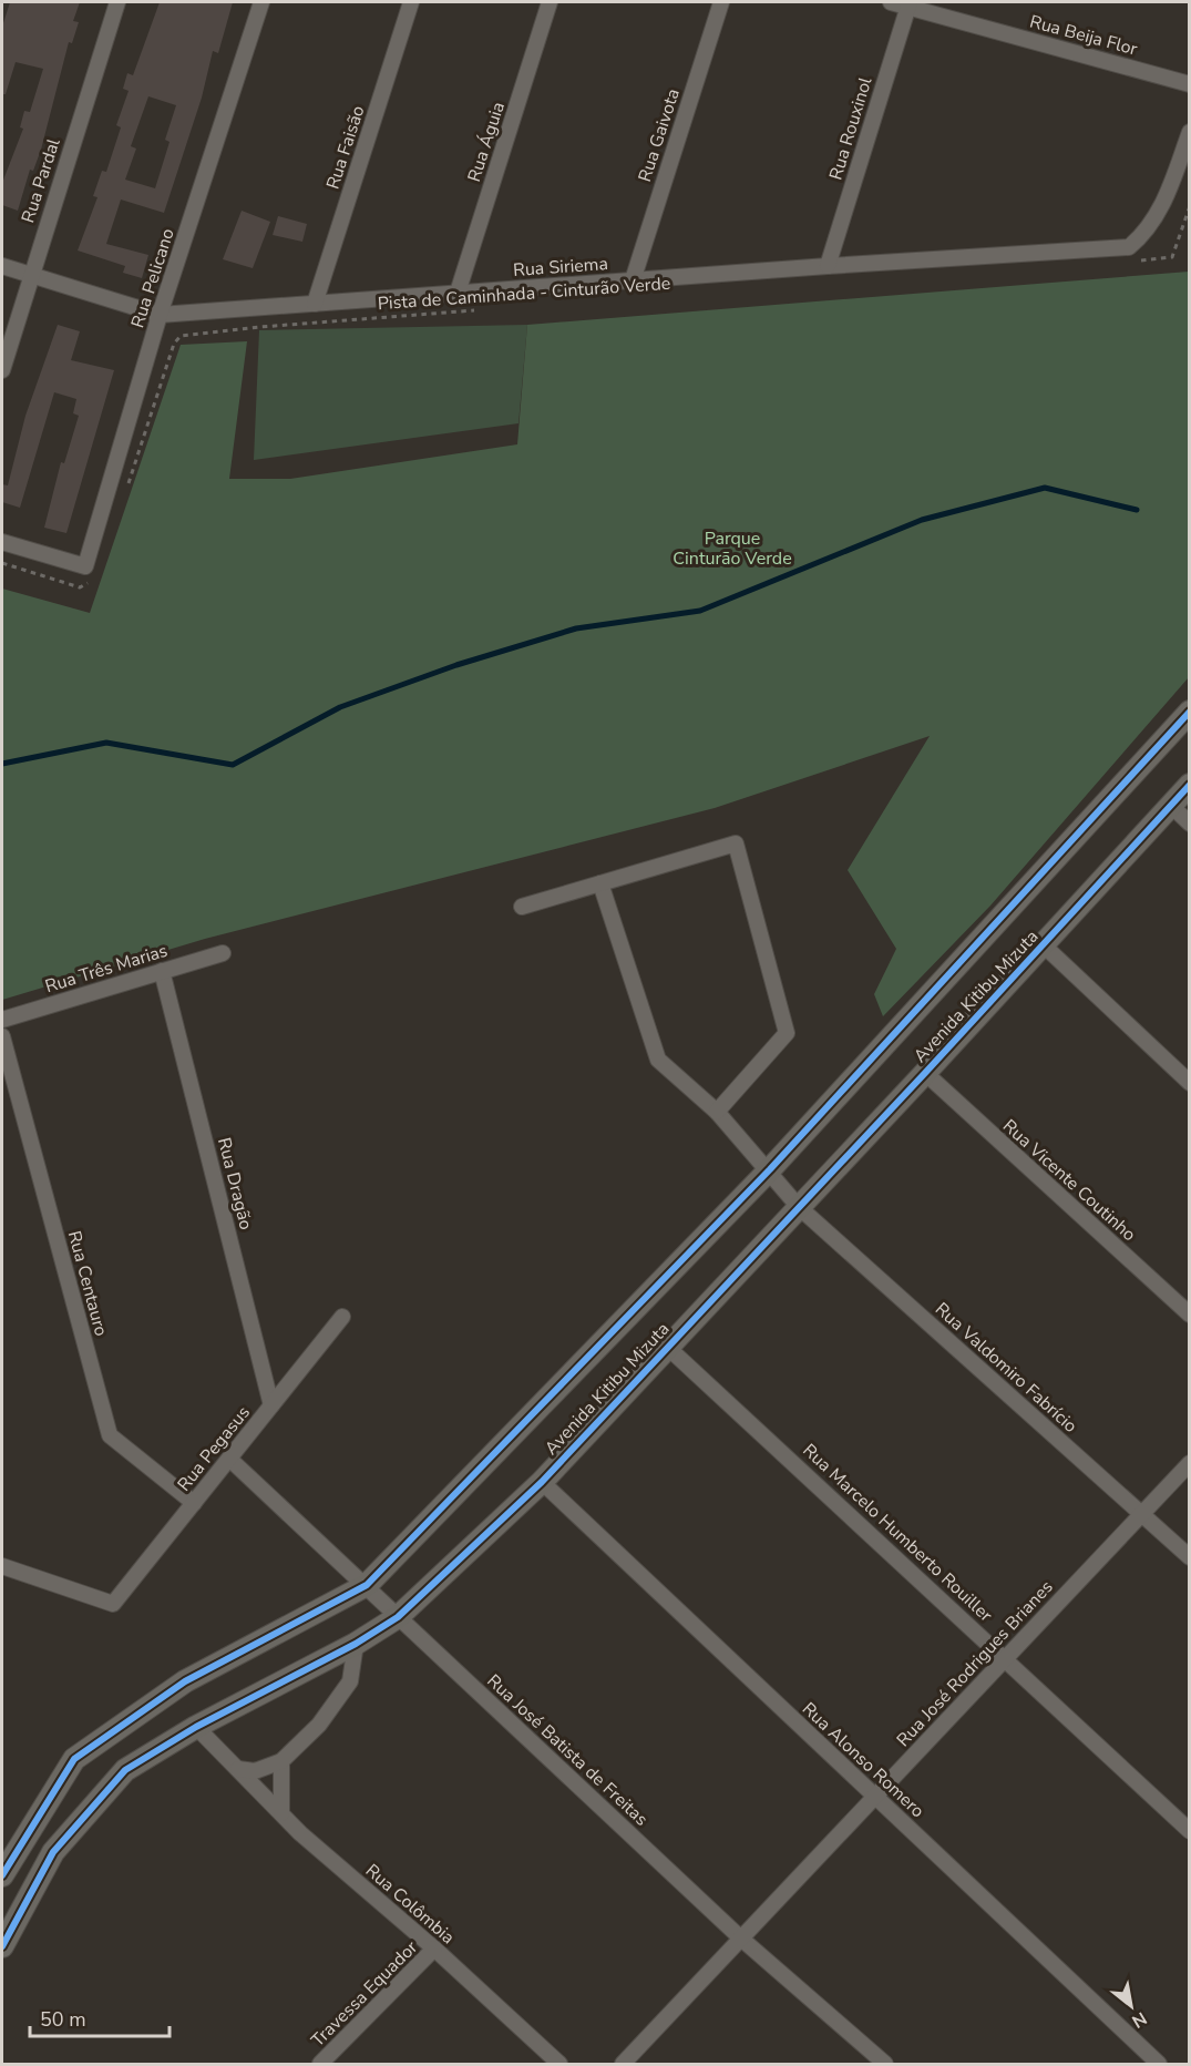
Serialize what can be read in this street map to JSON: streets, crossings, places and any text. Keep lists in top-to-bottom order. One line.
{"streets":{"street":["Rua Beija Flor","Rua Rouxinol","Rua Gaivota","Rua Águia","Rua Faisão","Rua Pardal","Rua Siriema","Rua Pelicano","Rua Três Marias","Avenida Kitibu Mizuta","Rua Vicente Coutinho","Rua Dragão","Rua Centauro","Rua Valdomiro Fabrício","Rua Pegasus","Rua Marcelo Humberto Rouiller","Rua José Rodrigues Brianes","Rua José Batista de Freitas","Rua Alonso Romero","Rua Colômbia","Travessa Equador"],"path":["Pista de Caminhada - Cinturão Verde"]},"crossings":[["Rua Beija Flor","Rua Rouxinol"],["Rua Rouxinol","Rua Siriema"],["Rua Gaivota","Rua Siriema"],["Rua Águia","Rua Siriema"],["Rua Faisão","Rua Siriema"],["Rua Pardal","Rua Siriema"],["Rua Siriema","Rua Pelicano"],["Rua Três Marias","Rua Dragão"],["Avenida Kitibu Mizuta","Rua Vicente Coutinho"],["Avenida Kitibu Mizuta","Rua Valdomiro Fabrício"],["Avenida Kitibu Mizuta","Rua Marcelo Humberto Rouiller"],["Avenida Kitibu Mizuta","Rua José Batista de Freitas"],["Avenida Kitibu Mizuta","Rua Alonso Romero"],["Avenida Kitibu Mizuta","Rua Colômbia"],["Rua Dragão","Rua Pegasus"],["Rua Centauro","Rua Pegasus"],["Rua Valdomiro Fabrício","Rua José Rodrigues Brianes"],["Rua Pegasus","Rua José Batista de Freitas"],["Rua Marcelo Humberto Rouiller","Rua José Rodrigues Brianes"],["Rua José Rodrigues Brianes","Rua José Batista de Freitas"],["Rua José Rodrigues Brianes","Rua Alonso Romero"],["Rua Colômbia","Travessa Equador"]],"parks":["Parque Cinturão Verde"],"scale_bar":"50 m","north":"bottom right"}
